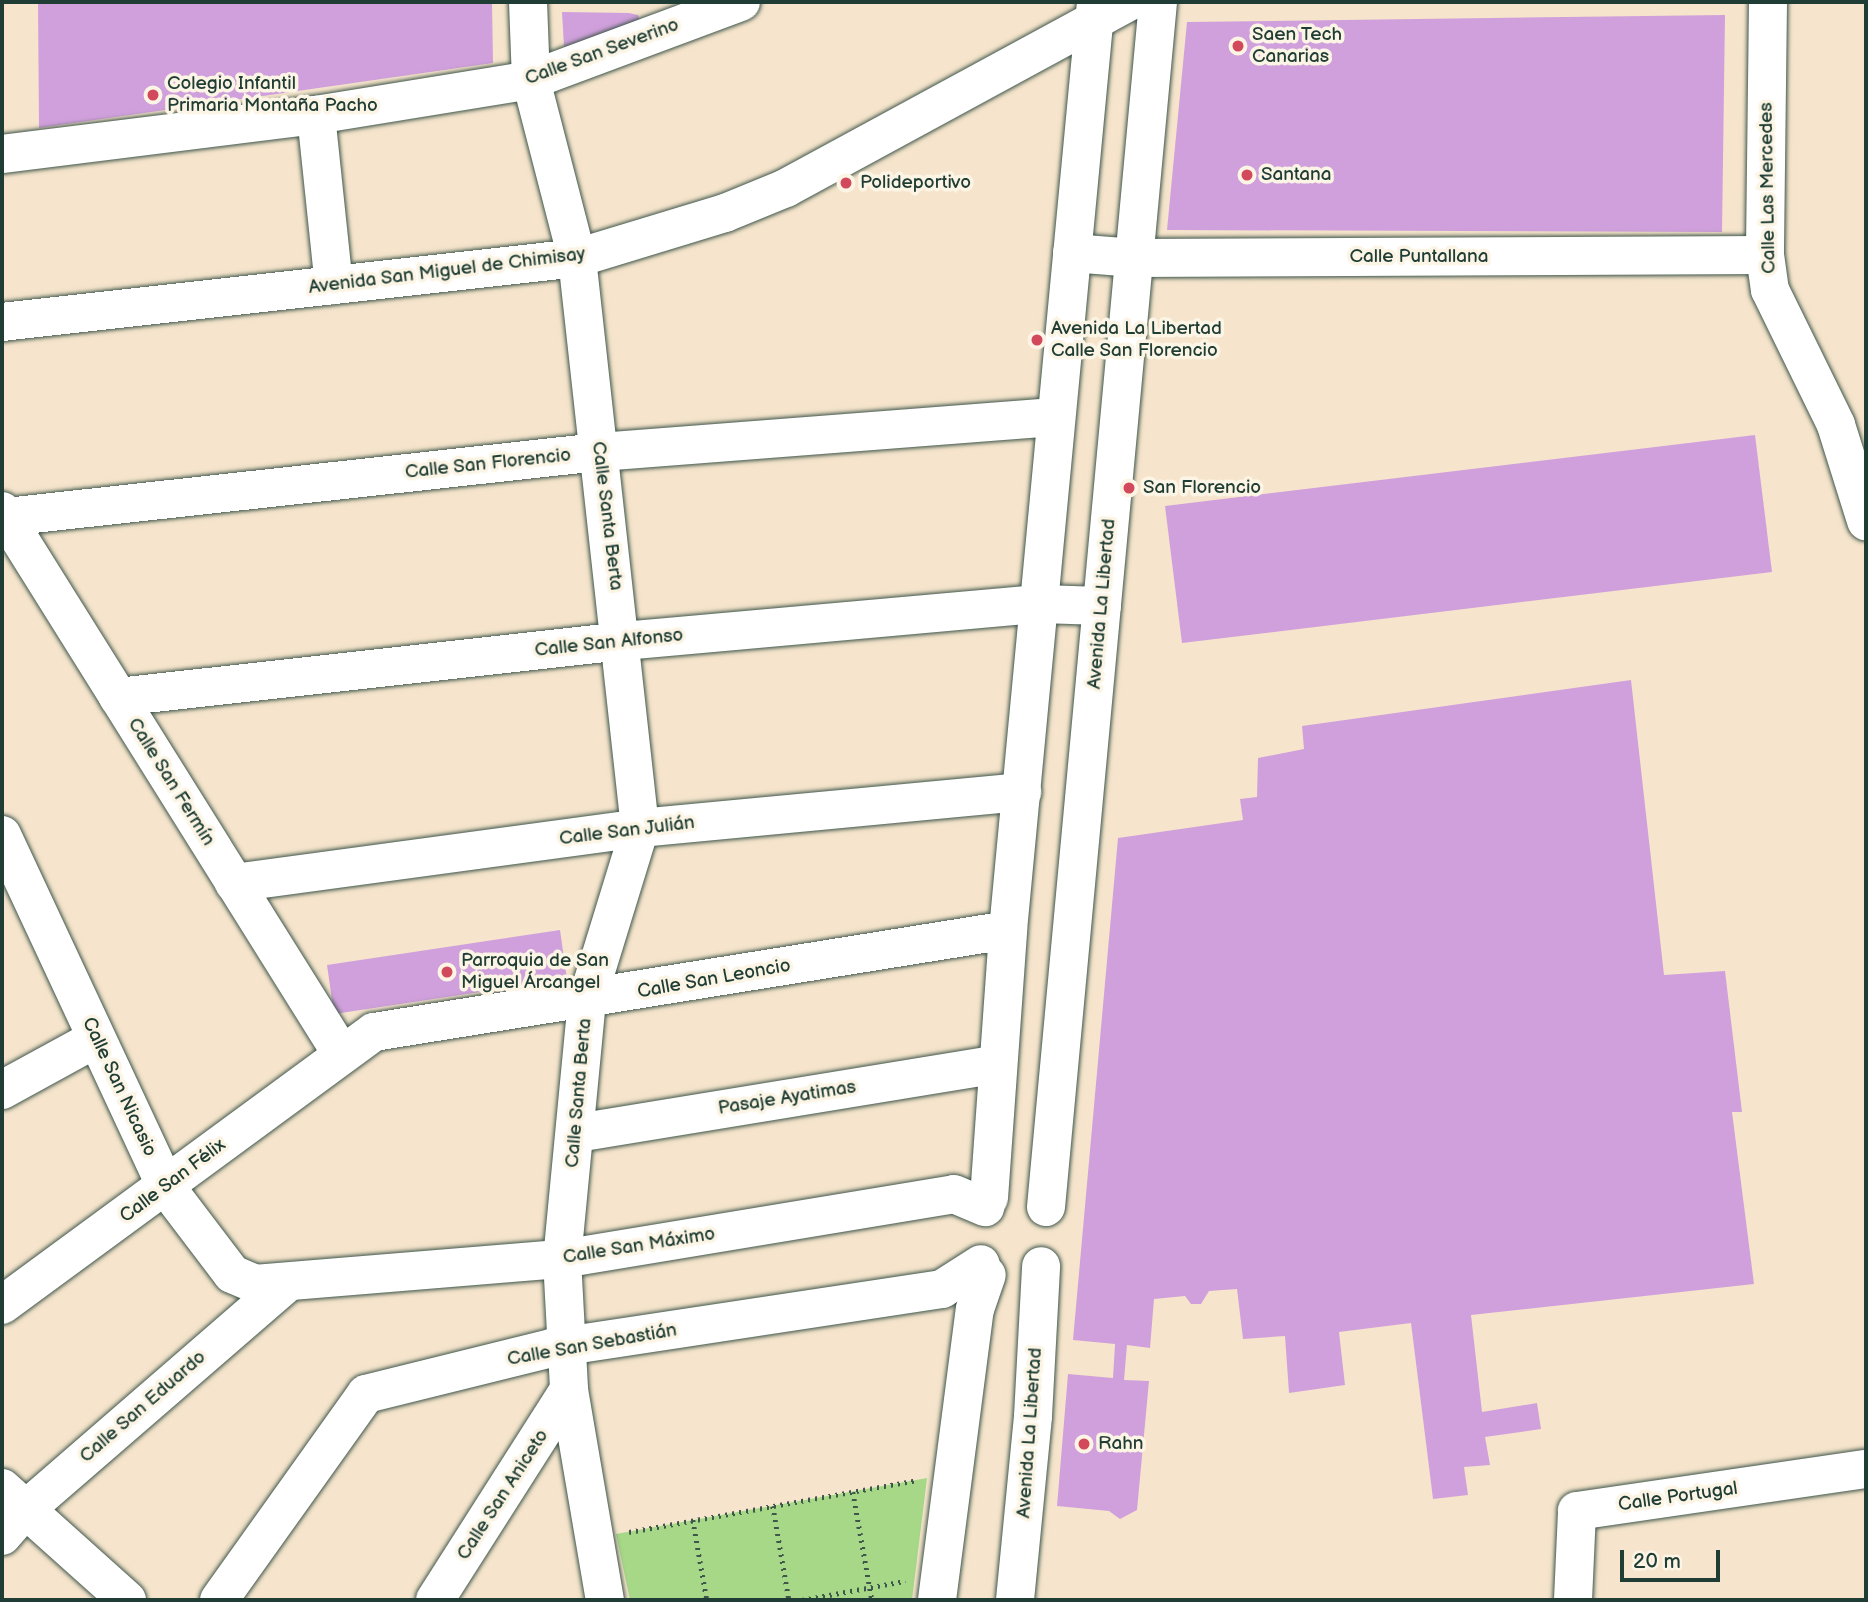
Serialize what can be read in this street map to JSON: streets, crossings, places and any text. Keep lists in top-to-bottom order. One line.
{"streets":{"street":["Calle San Severino","Calle Las Mercedes","Calle Puntallana","Avenida San Miguel de Chimisay","Calle San Florencio","Calle Santa Berta","Avenida La Libertad","Calle San Alfonso","Calle San Fermín","Calle San Julián","Calle San Leoncio","Calle San Nicasio","Pasaje Ayatimas","Calle San Félix","Calle San Máximo","Calle San Sebastián","Calle San Eduardo","Calle San Aniceto","Calle Portugal"]},"crossings":[["Calle San Severino","Calle Santa Berta"],["Calle Las Mercedes","Calle Puntallana"],["Calle Puntallana","Avenida La Libertad"],["Avenida San Miguel de Chimisay","Calle Santa Berta"],["Calle San Florencio","Calle Santa Berta"],["Calle San Florencio","Calle San Fermín"],["Calle Santa Berta","Calle San Alfonso"],["Calle Santa Berta","Calle San Julián"],["Calle Santa Berta","Calle San Leoncio"],["Calle Santa Berta","Pasaje Ayatimas"],["Calle Santa Berta","Calle San Máximo"],["Calle Santa Berta","Calle San Sebastián"],["Calle Santa Berta","Calle San Aniceto"],["Avenida La Libertad","Calle San Alfonso"],["Avenida La Libertad","Calle San Máximo"],["Avenida La Libertad","Calle San Sebastián"],["Calle San Alfonso","Calle San Fermín"],["Calle San Fermín","Calle San Julián"],["Calle San Fermín","Calle San Leoncio"],["Calle San Fermín","Calle San Félix"],["Calle San Leoncio","Calle San Félix"],["Calle San Nicasio","Calle San Félix"],["Calle San Nicasio","Calle San Máximo"],["Calle San Nicasio","Calle San Eduardo"],["Calle San Máximo","Calle San Sebastián"],["Calle San Máximo","Calle San Eduardo"]],"places":["Saen Tech Canarias","Colegio Infantil Primaria Montaña Pacho","Santana","Polideportivo","Avenida La Libertad Calle San Florencio","San Florencio","Parroquia de San Miguel Árcangel","Rahn"],"scale_bar":"20 m"}
